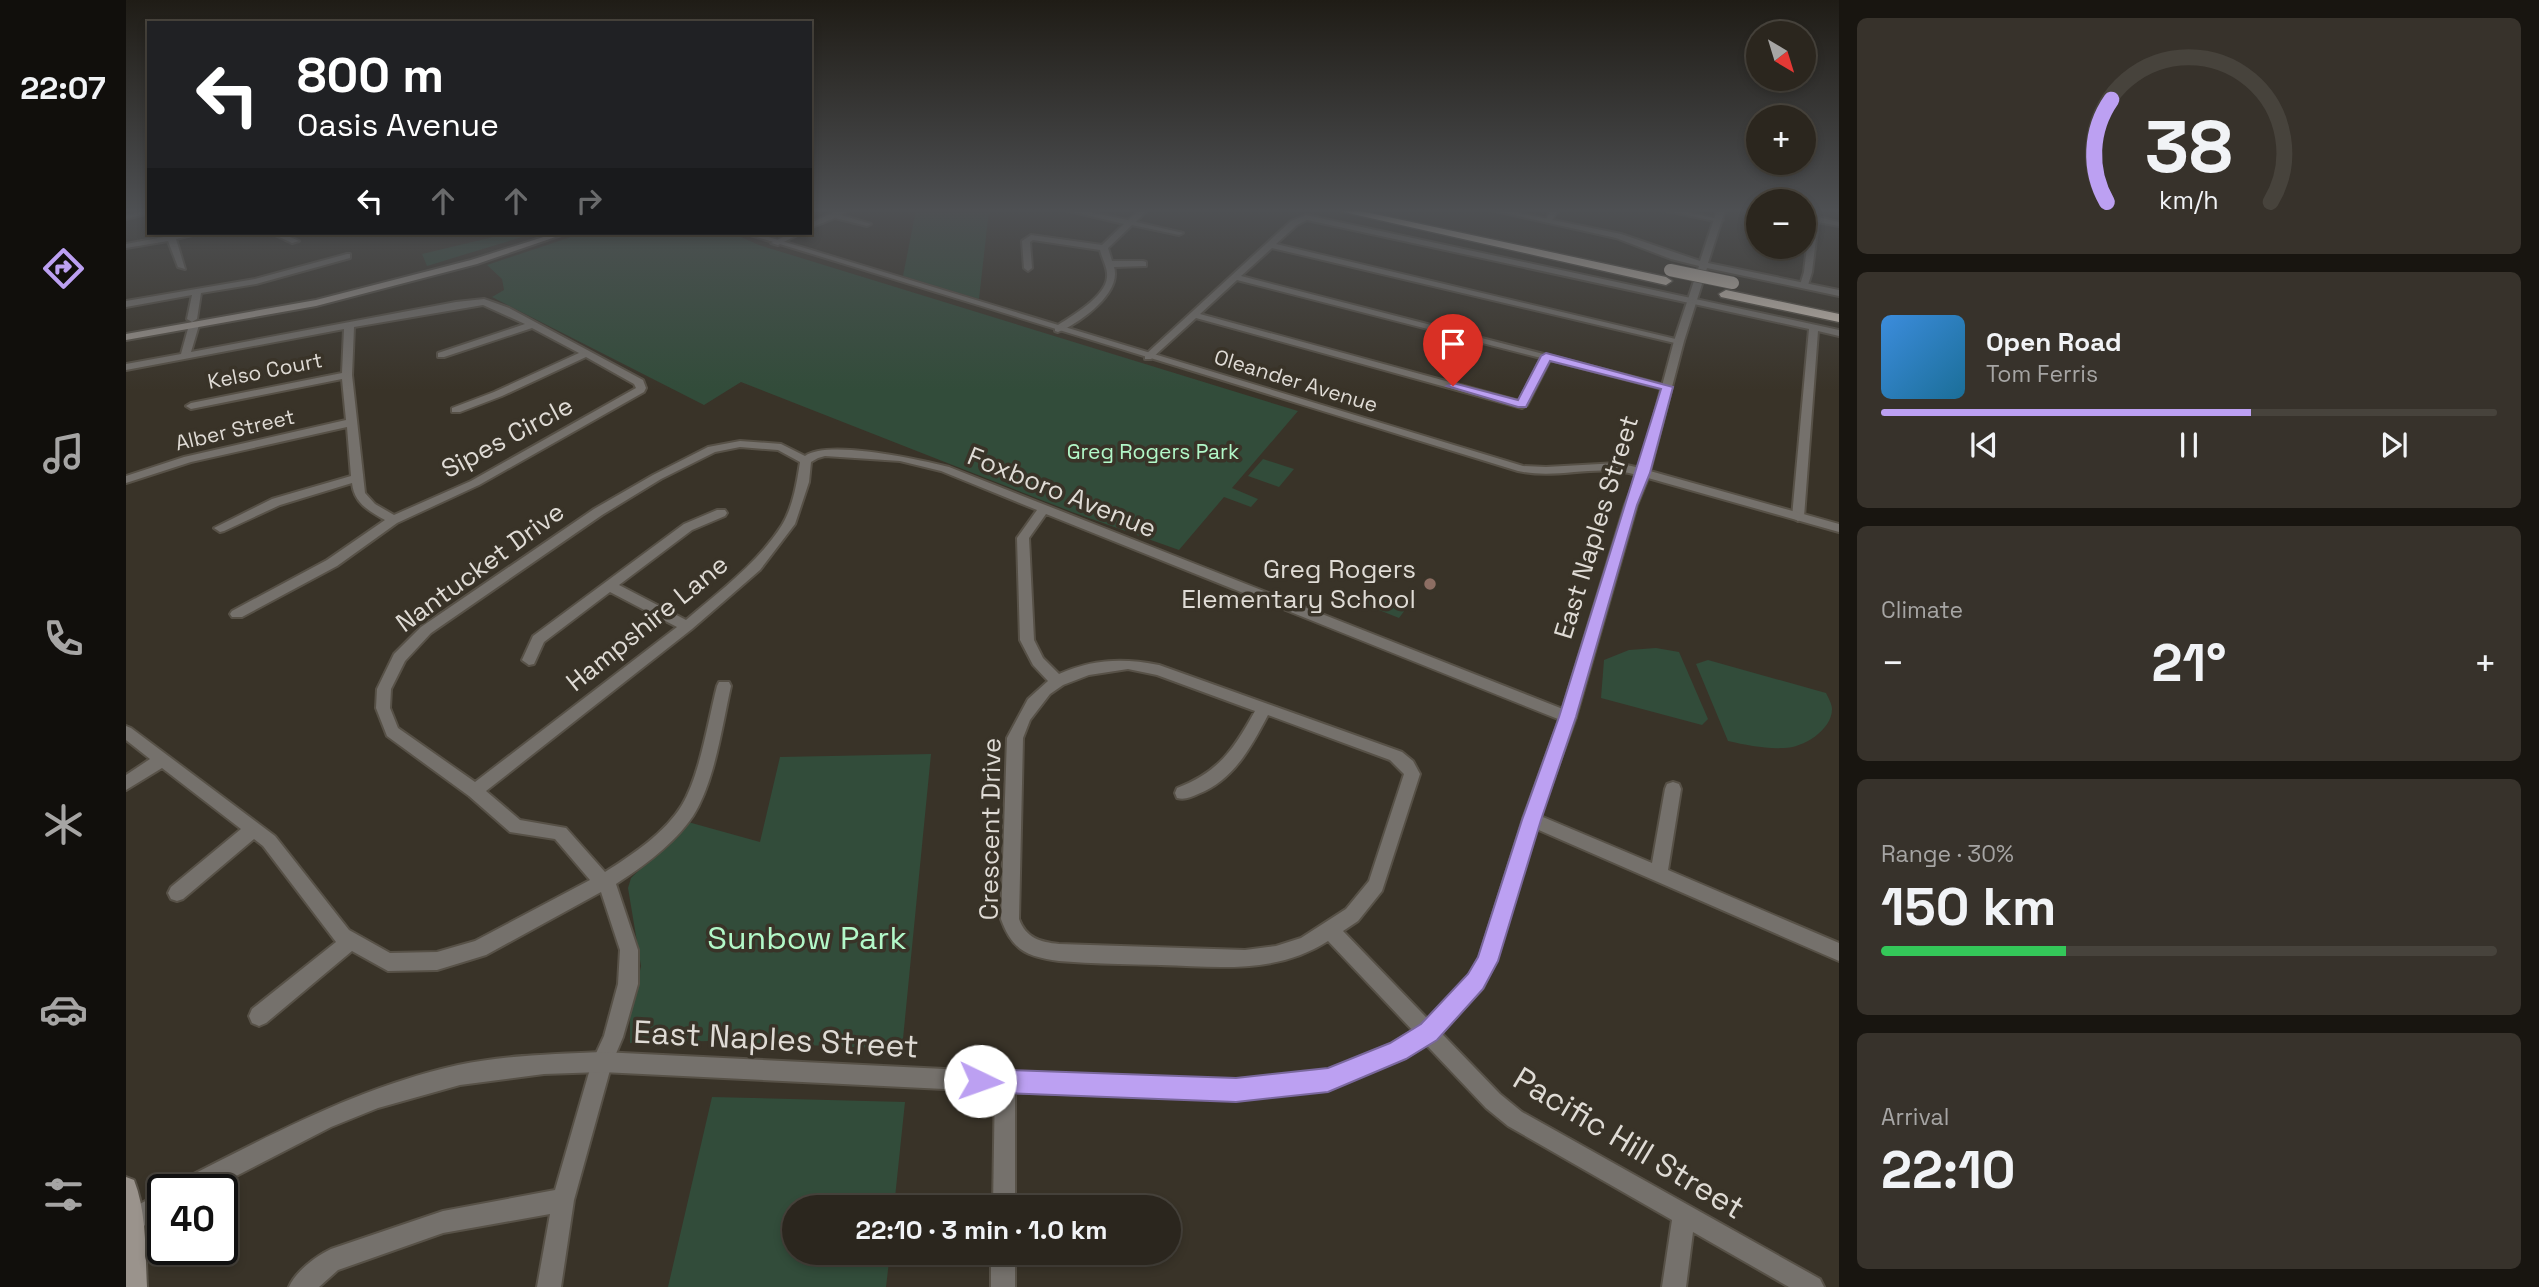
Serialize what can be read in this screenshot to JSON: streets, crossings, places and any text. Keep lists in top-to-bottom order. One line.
{"streets":{"street":["Kelso Court","Oleander Avenue","Alber Street","Sipes Circle","Foxboro Avenue","East Naples Street","Nantucket Drive","Hampshire Lane","Crescent Drive","Pacific Hill Street"]},"crossings":[["Oleander Avenue","East Naples Street"],["Foxboro Avenue","East Naples Street"],["Foxboro Avenue","Nantucket Drive"],["Foxboro Avenue","Hampshire Lane"],["East Naples Street","Pacific Hill Street"],["Nantucket Drive","Hampshire Lane"]],"parks":["Greg Rogers Park","Sunbow Park"],"places":["Greg Rogers Elementary School"],"north":"bottom right","page":{"tabs":"22:07","map_buttons":["+","−"],"turn":["800 m","Oasis Avenue"],"song":["Open Road","Tom Ferris"],"tile":["Climate",["Range · 30%","150 km"],["Arrival","22:10"]],"heat":["−","21°","+"],"limit":"40","trip":"22:10 · 3 min · 1.0 km","gauge":["38","km/h"]}}
